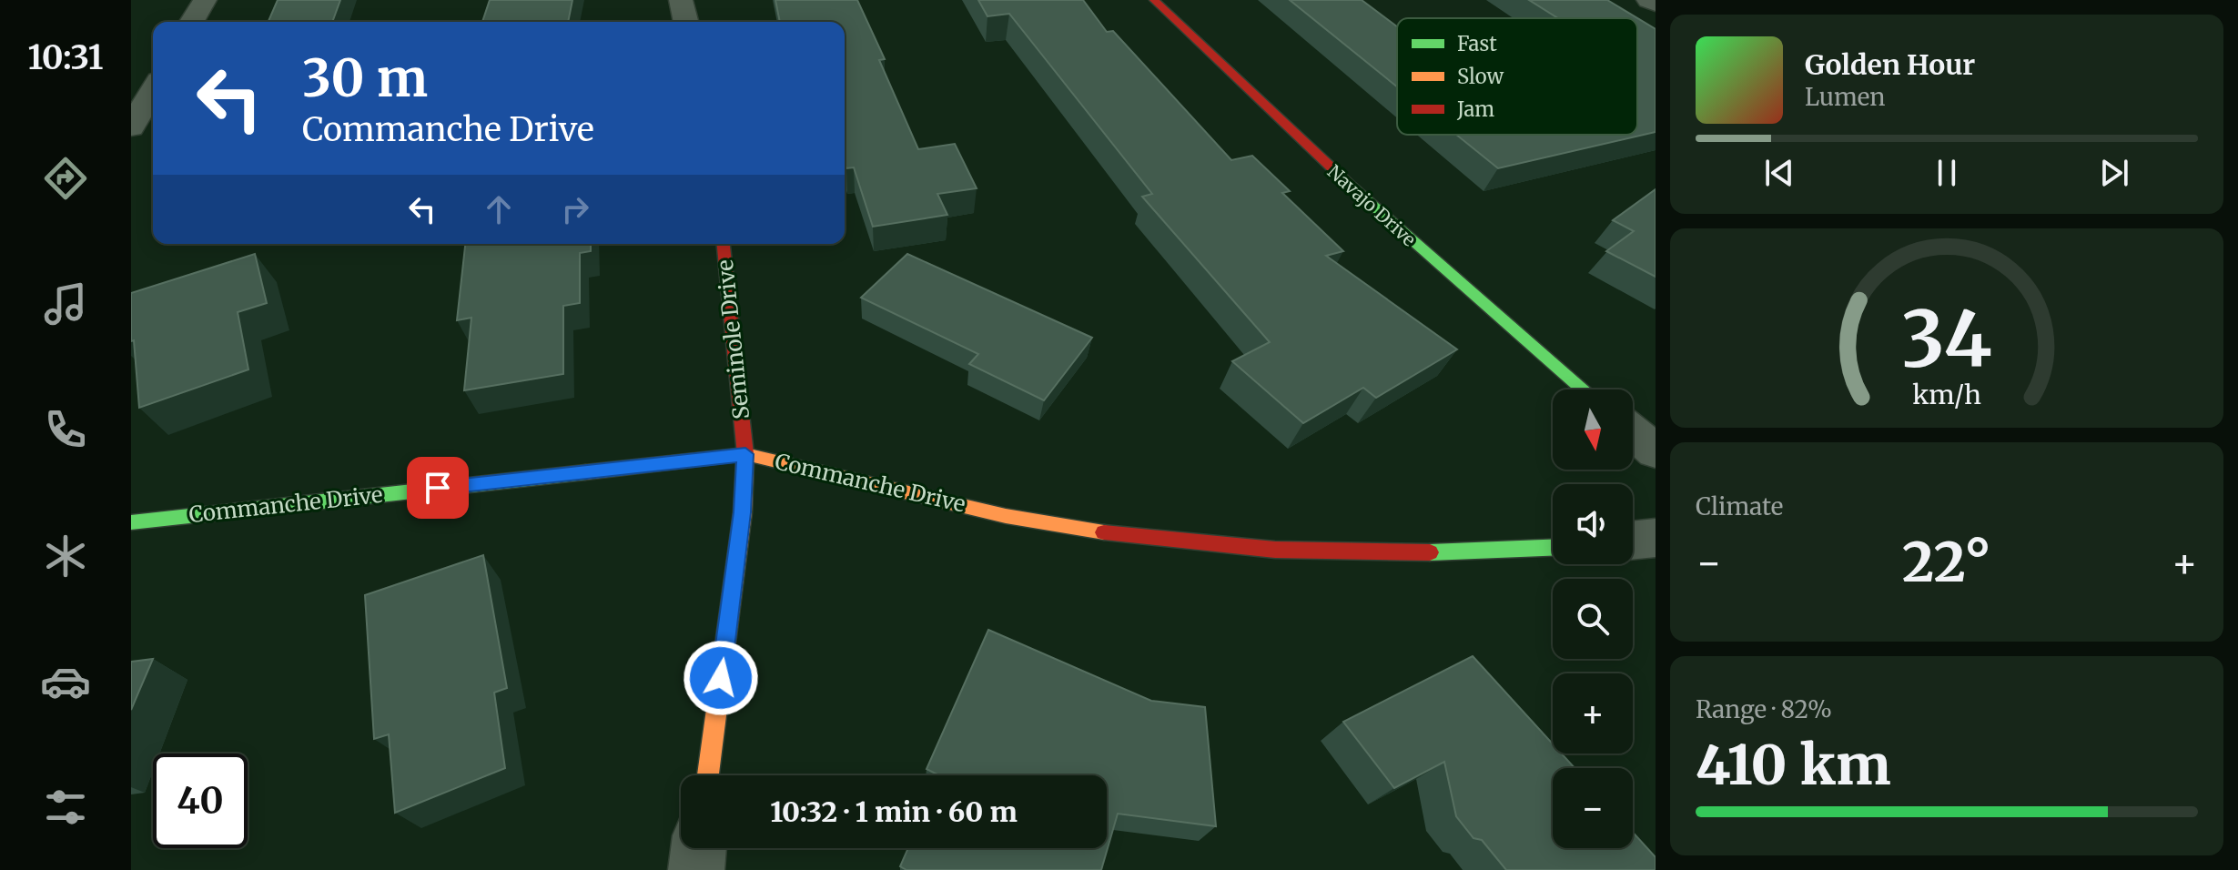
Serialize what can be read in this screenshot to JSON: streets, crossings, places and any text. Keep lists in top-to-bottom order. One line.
{"streets":{"street":["Navajo Drive","Seminole Drive","Commanche Drive"]},"crossings":[["Seminole Drive","Commanche Drive"]],"legend":["Fast","Slow","Jam"],"north":"bottom","page":{"tabs":"10:31","turn":["30 m","Commanche Drive"],"song":["Golden Hour","Lumen"],"map_buttons":["+","−"],"tile":["Climate",["Range · 82%","410 km"]],"heat":["−","22°","+"],"limit":"40","trip":"10:32 · 1 min · 60 m","gauge":["34","km/h"]}}
